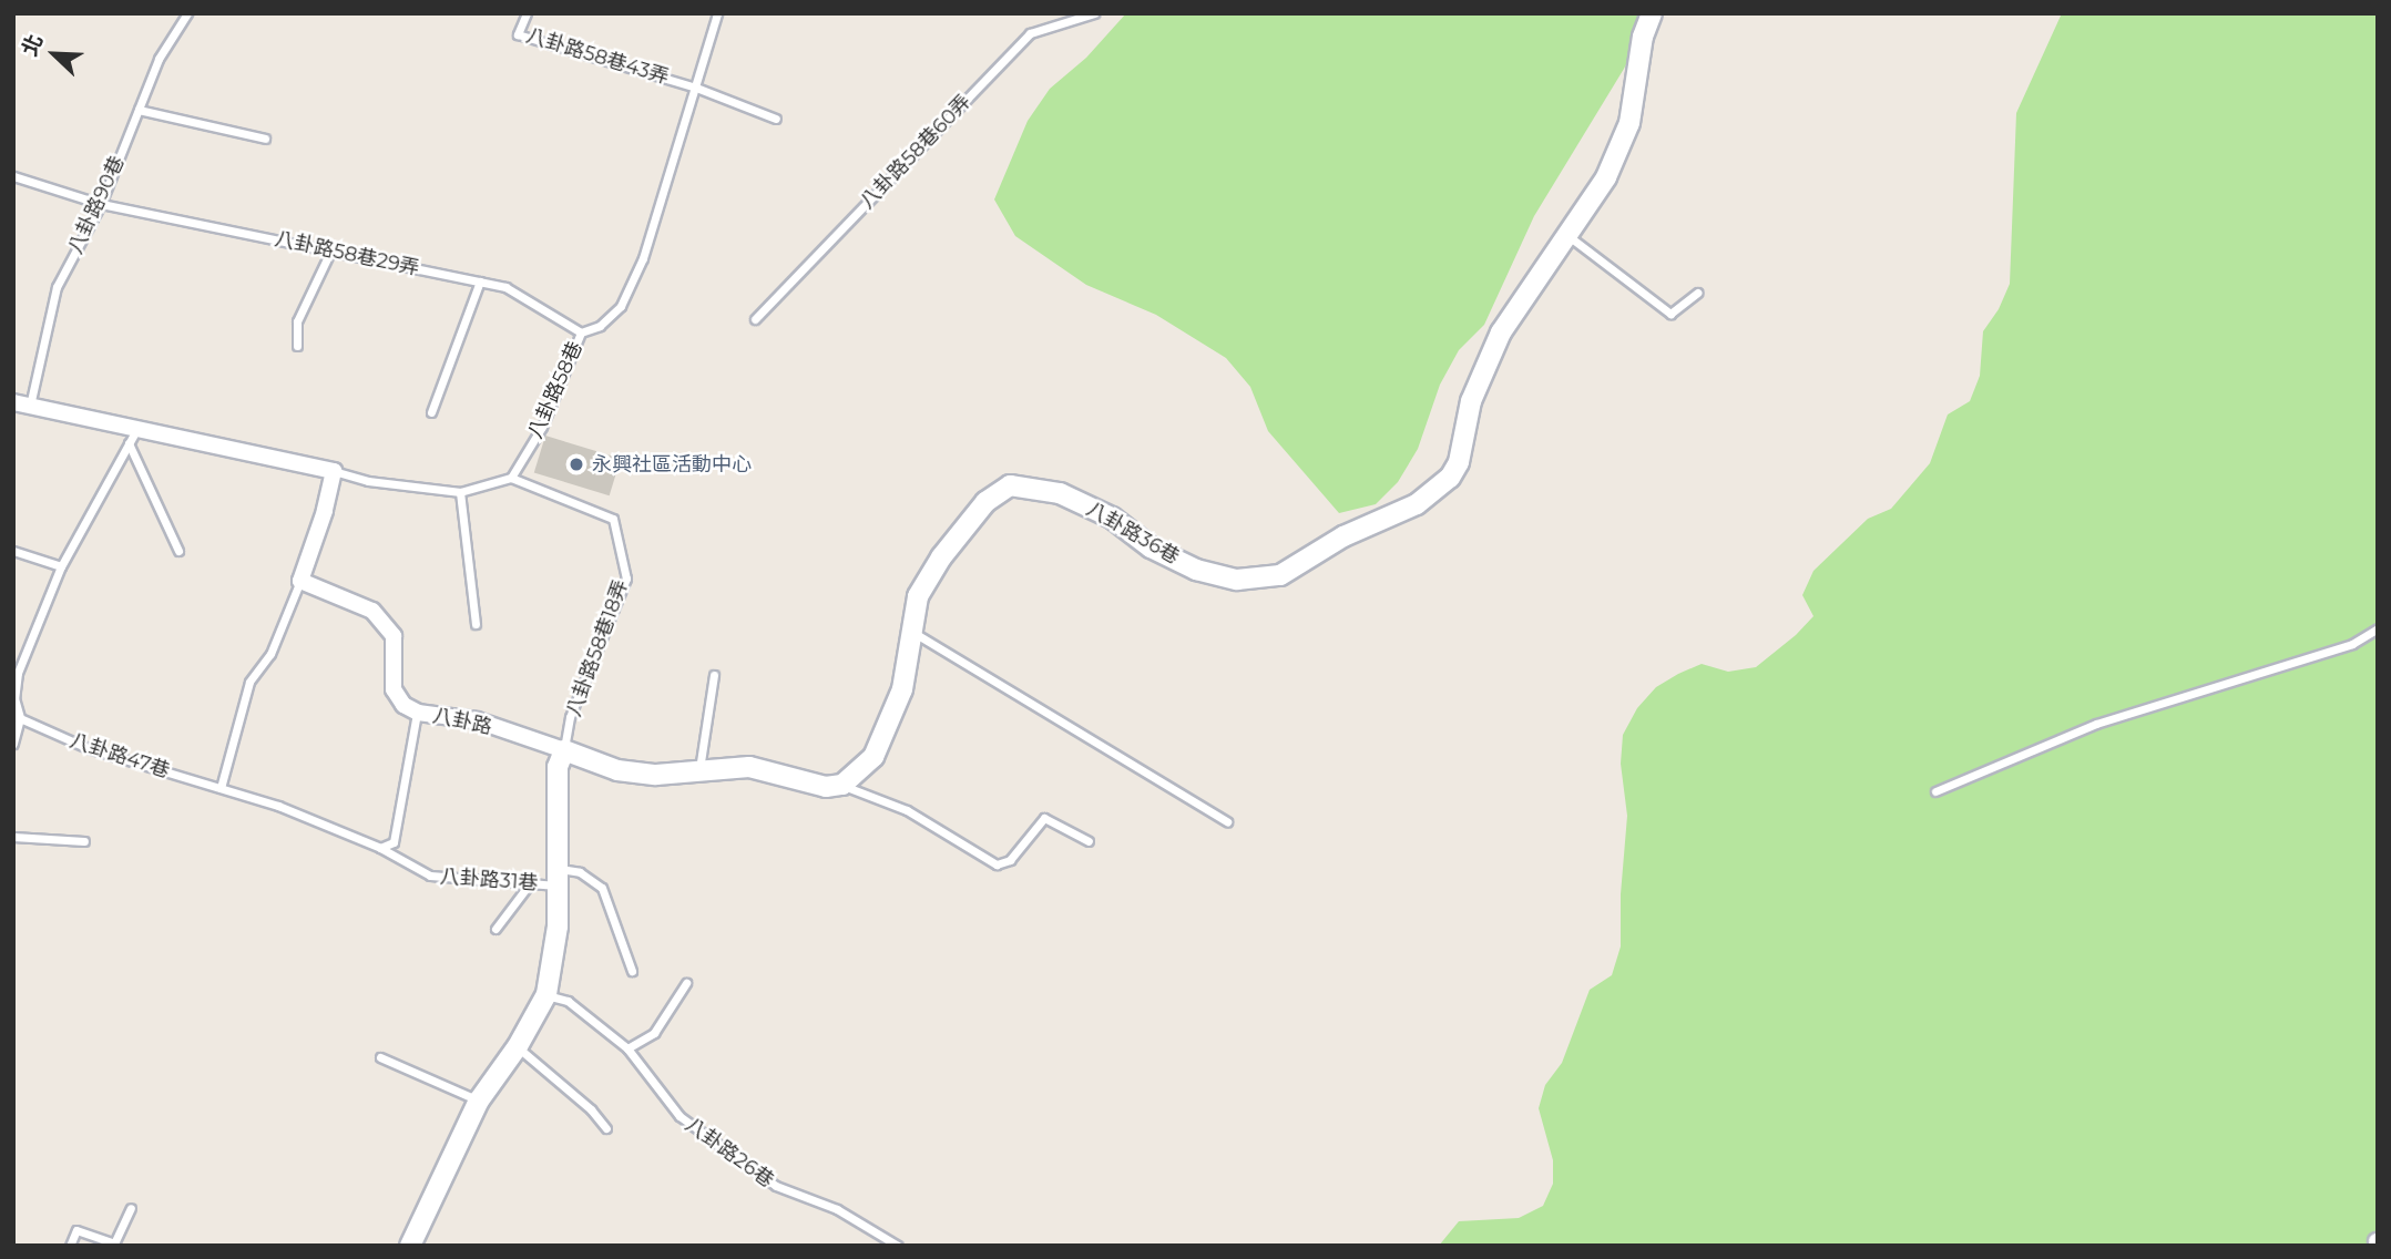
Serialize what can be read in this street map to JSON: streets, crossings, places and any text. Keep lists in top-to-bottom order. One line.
{"streets":{"street":["八卦路36巷","八卦路"],"lane":["八卦路58巷43弄","八卦路58巷60弄","八卦路90巷","八卦路58巷29弄","八卦路58巷","八卦路58巷18弄","八卦路47巷","八卦路31巷","八卦路26巷"]},"crossings":[["八卦路58巷43弄","八卦路58巷"],["八卦路90巷","八卦路58巷29弄"],["八卦路58巷29弄","八卦路58巷"],["八卦路58巷","八卦路58巷18弄"],["八卦路58巷18弄","八卦路"],["八卦路47巷","八卦路31巷"]],"places":["永興社區活動中心"],"north":"top left"}
